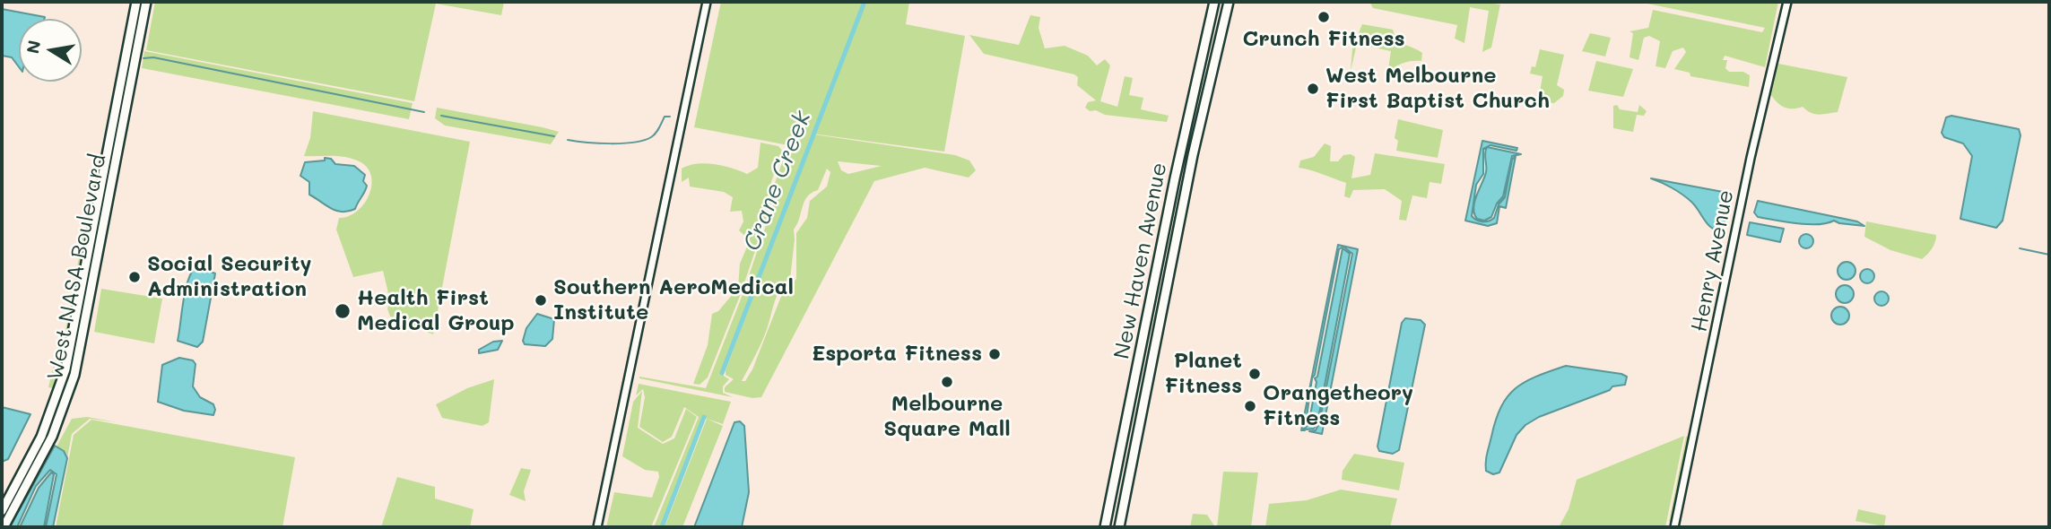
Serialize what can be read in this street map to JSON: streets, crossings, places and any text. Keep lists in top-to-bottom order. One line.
{"streets":{"main road":["New Haven Avenue","West NASA Boulevard"],"street":["Henry Avenue"]},"water":["Crane Creek"],"places":["Crunch Fitness","West Melbourne First Baptist Church","Social Security Administration","Southern AeroMedical Institute","Health First Medical Group","Esporta Fitness","Planet Fitness","Melbourne Square Mall","Orangetheory Fitness"],"north":"left"}
